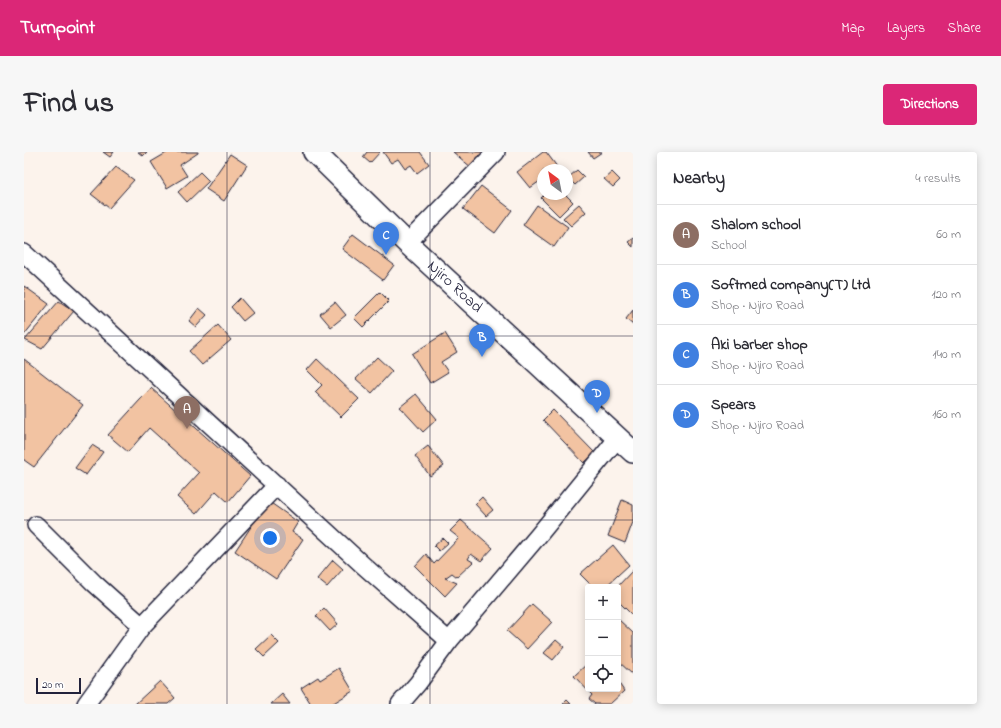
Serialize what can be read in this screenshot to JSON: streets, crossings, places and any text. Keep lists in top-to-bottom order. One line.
{"streets":{"street":["Njiro Road"]},"scale_bar":"20 m","north":"top left","page":{"header":"Turnpoint","nav":["Map","Layers","Share"],"title":"Find us","buttons":"Directions","heading":["Nearby","4 results"],"list":[{"mark":"A","name":"Shalom school","note":"School","value":"60 m"},{"mark":"B","name":"Softmed company(T) Ltd","note":"Shop · Njiro Road","value":"120 m"},{"mark":"C","name":"Aki barber shop","note":"Shop · Njiro Road","value":"140 m"},{"mark":"D","name":"Spears","note":"Shop · Njiro Road","value":"160 m"}],"pins":["C","B","D","A"],"map_buttons":["+","−"],"scale":"20 m"}}
